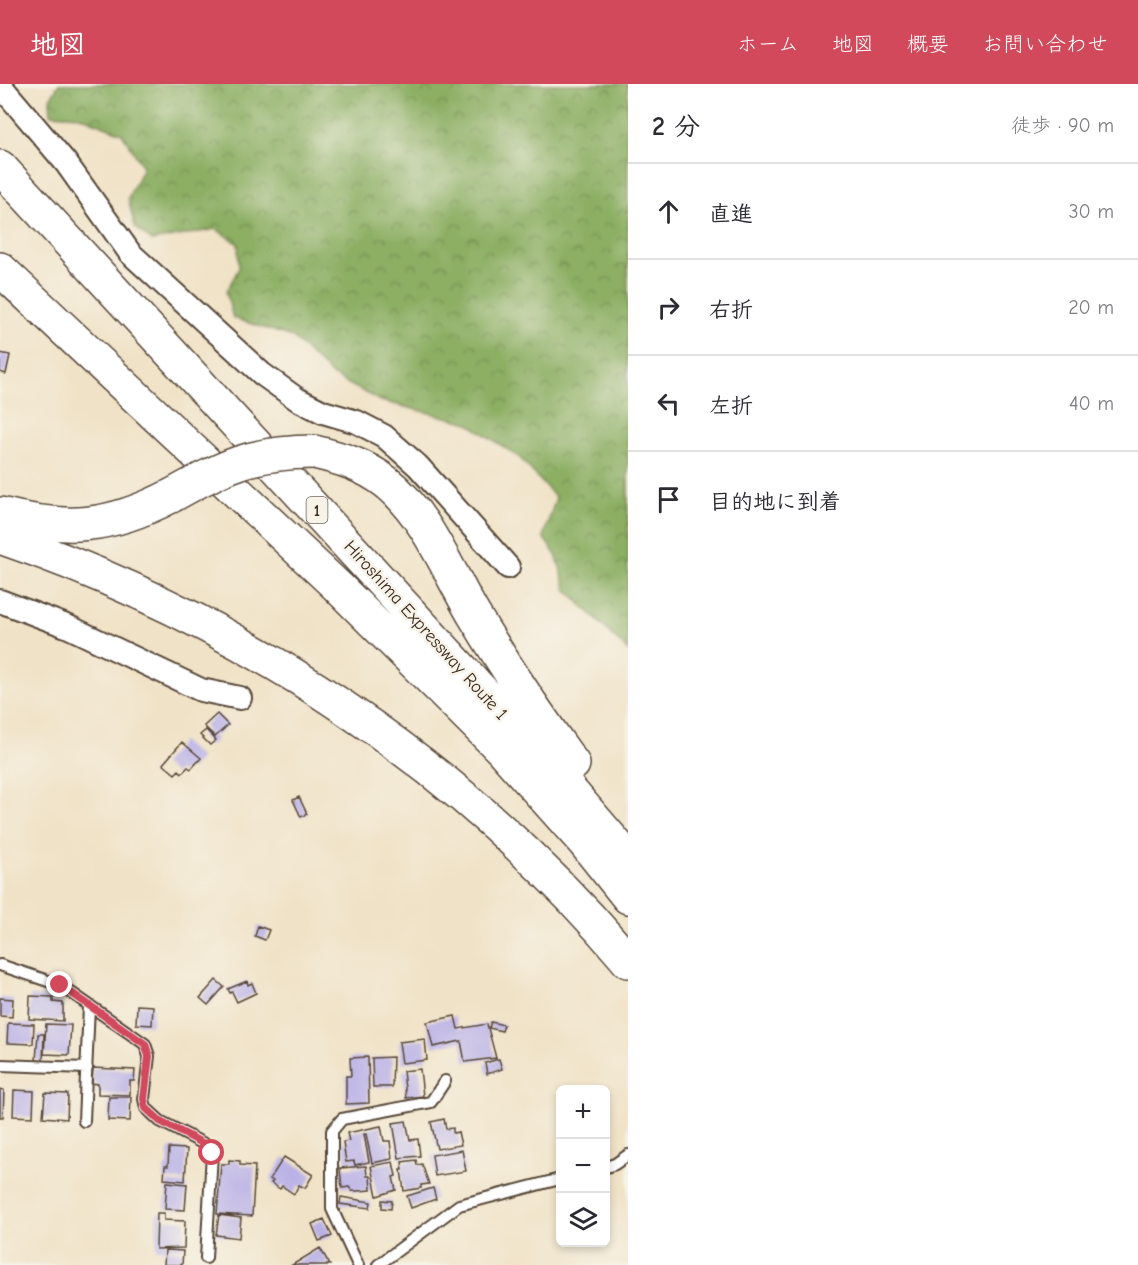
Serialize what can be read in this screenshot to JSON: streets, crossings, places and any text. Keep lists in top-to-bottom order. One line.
{"streets":{"highway":["1","Hiroshima Expressway Route 1"]},"page":{"header":"地図","nav":["ホーム","地図","概要","お問い合わせ"],"heading":["2 分","徒歩 · 90 m"],"list":[["直進","30 m"],["右折","20 m"],["左折","40 m"],"目的地に到着"],"map_buttons":["+","−"]}}
